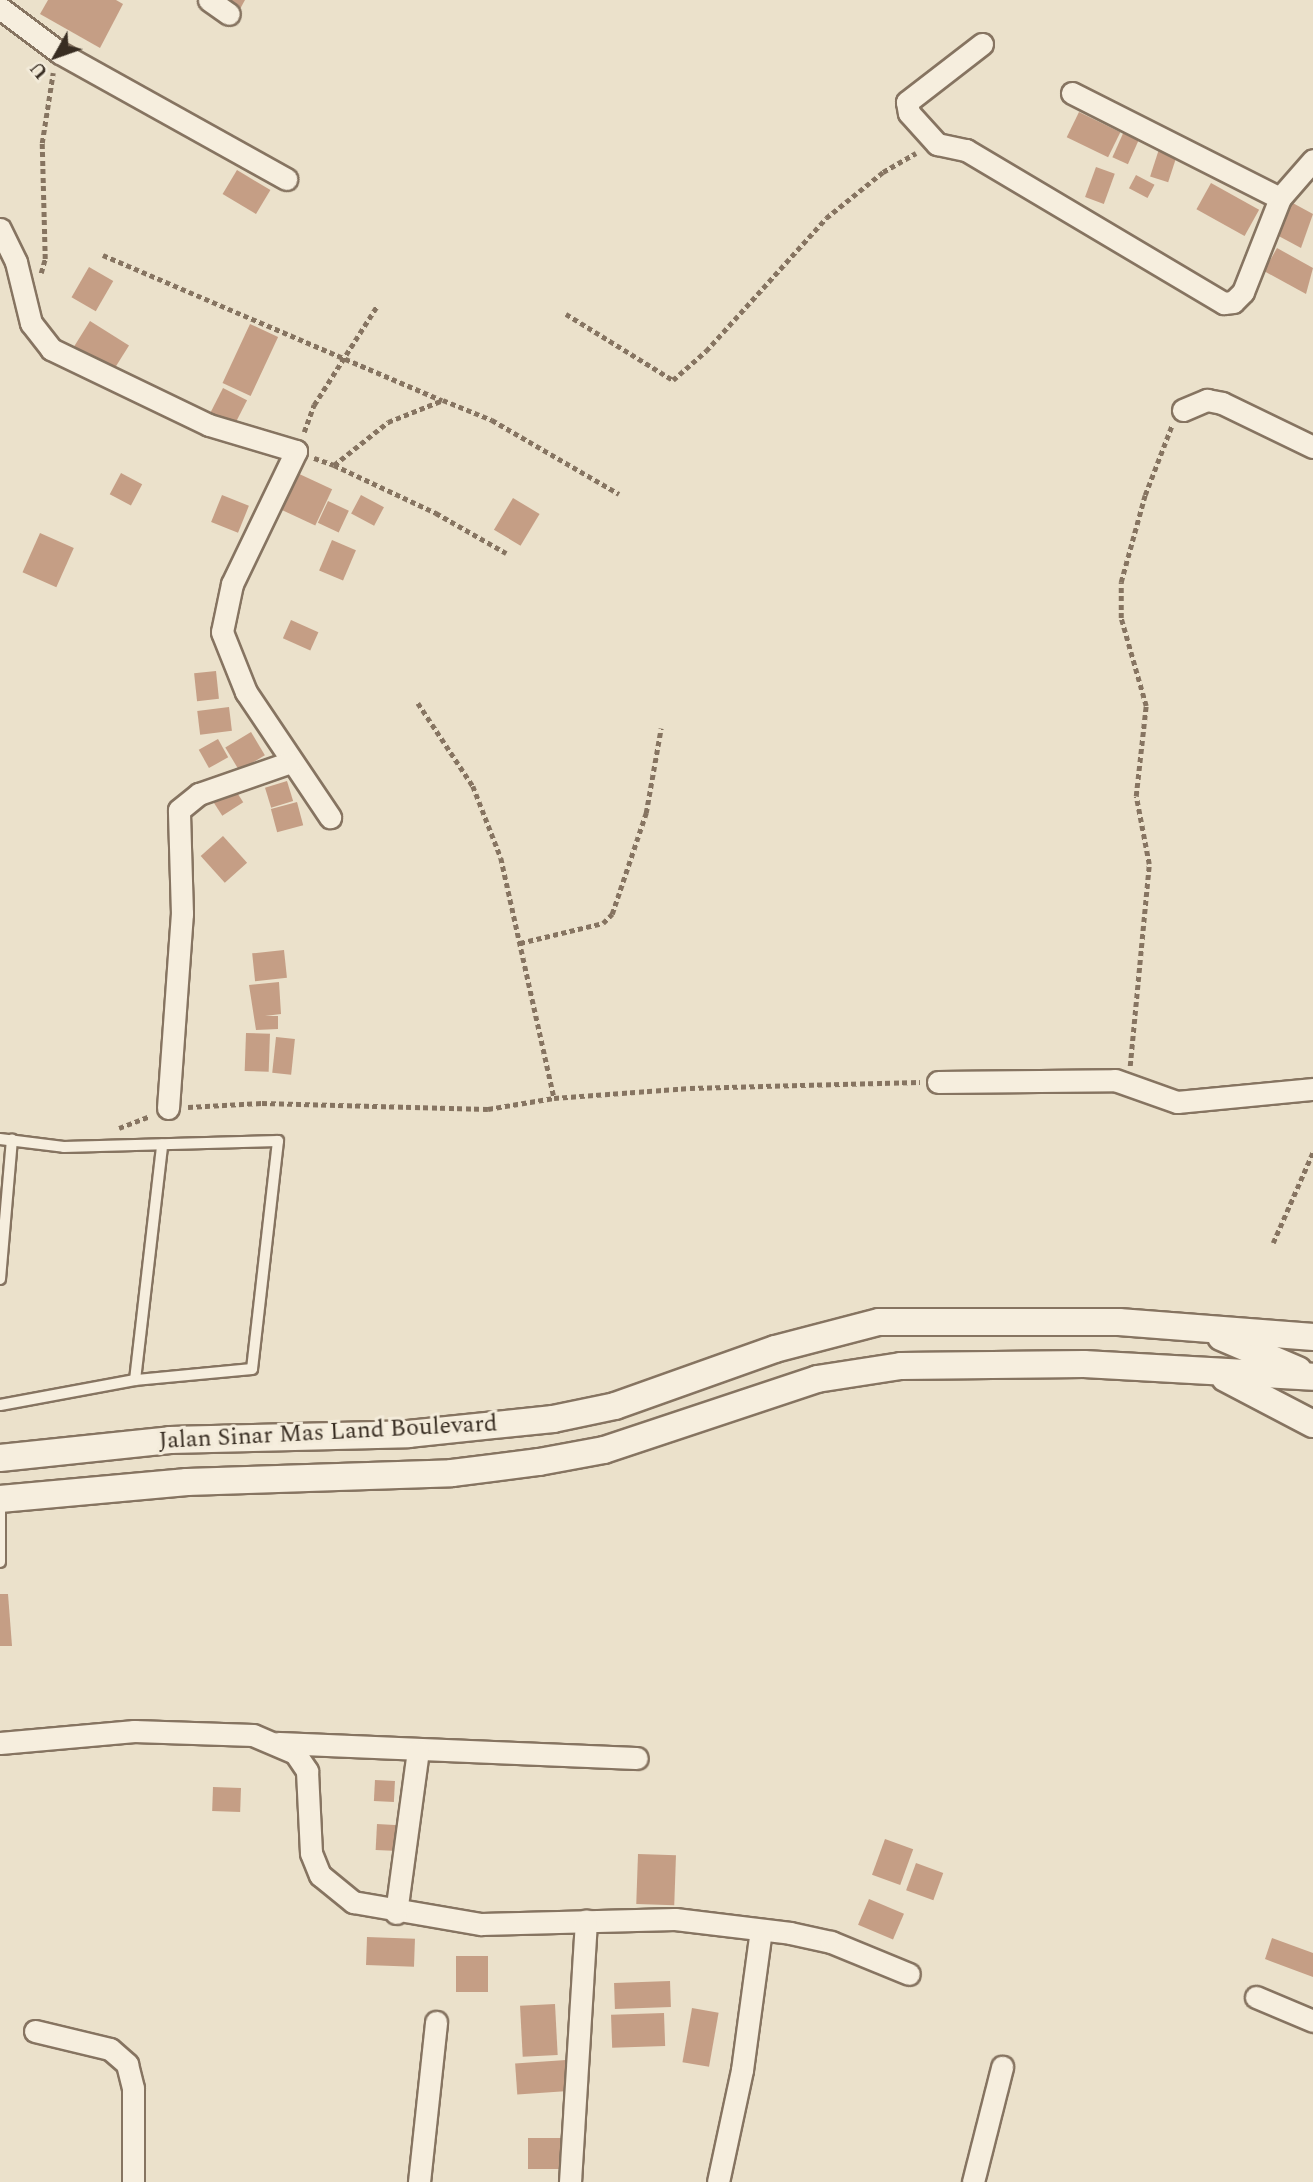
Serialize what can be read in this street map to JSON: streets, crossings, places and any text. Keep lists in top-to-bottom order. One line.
{"streets":{"street":["Jalan Sinar Mas Land Boulevard"]},"north":"bottom left"}
